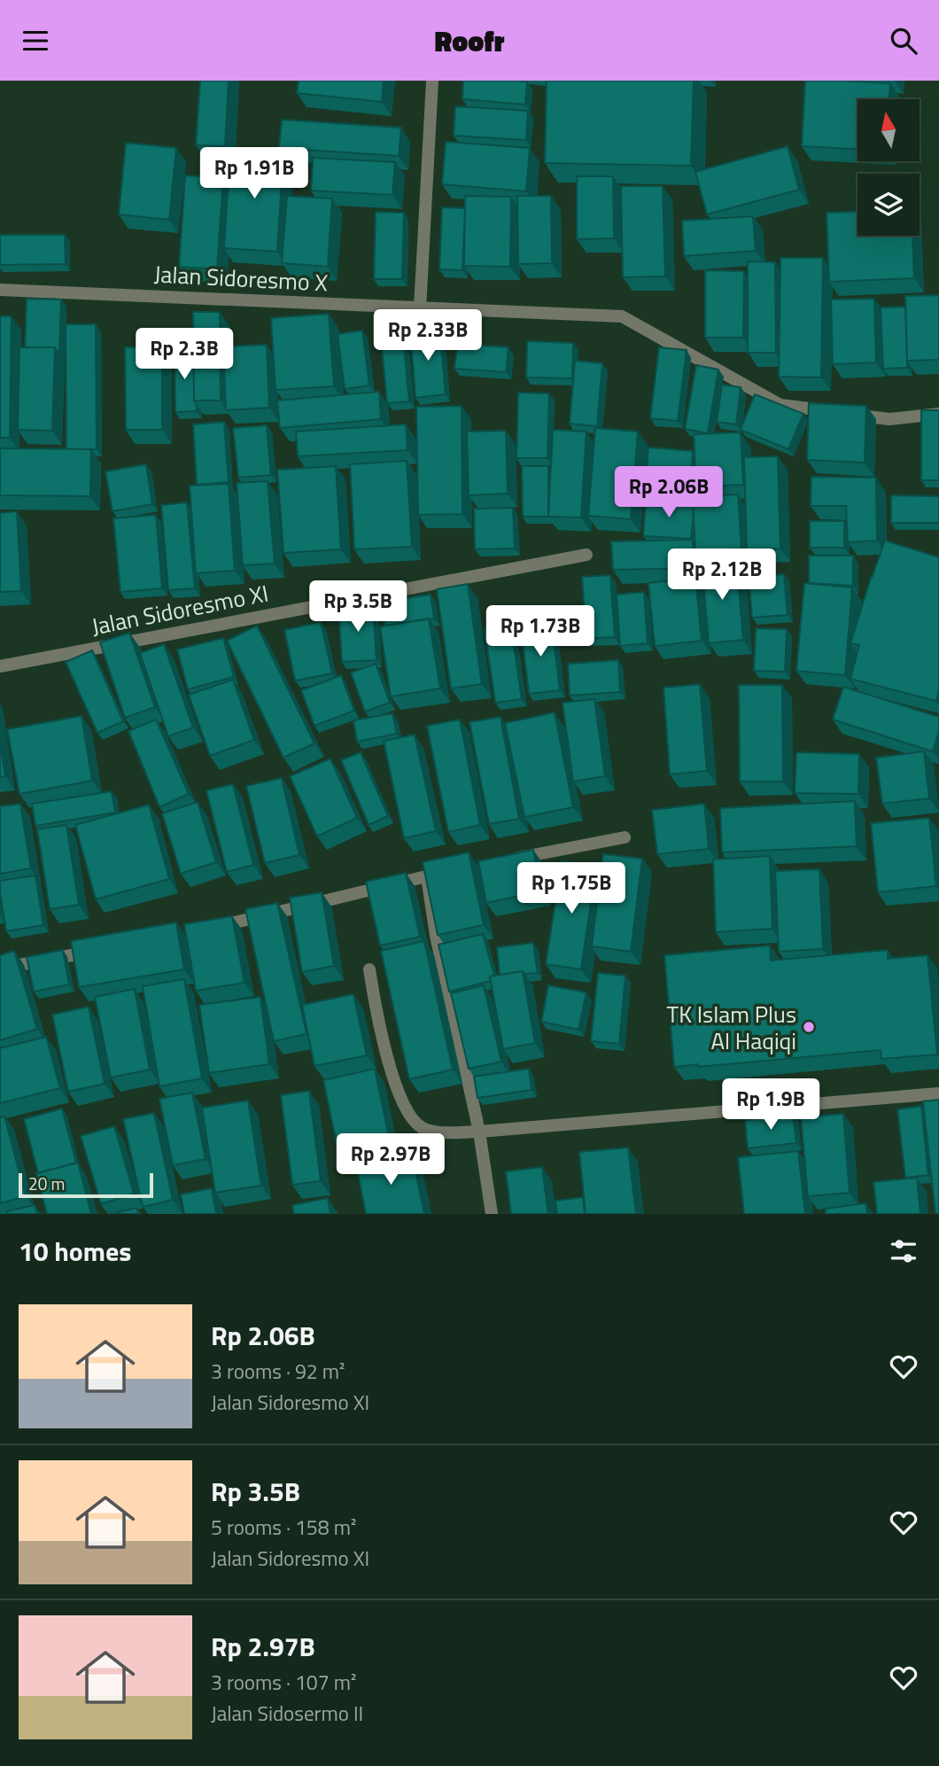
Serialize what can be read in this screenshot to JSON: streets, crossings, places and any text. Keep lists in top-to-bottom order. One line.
{"streets":{"street":["Jalan Sidoresmo X","Jalan Sidoresmo XI"]},"places":["TK Islam Plus Al Haqiqi"],"scale_bar":"20 m","north":"top","page":{"header":"Roofr","price":["Rp 1.91B","Rp 2.33B","Rp 2.3B","Rp 2.06B","Rp 2.12B","Rp 3.5B","Rp 1.73B","Rp 1.75B","Rp 1.9B","Rp 2.97B"],"scale":"20 m","heading":"10 homes","list":[{"name":"Rp 2.06B","note":"3 rooms · 92 m² · Jalan Sidoresmo XI"},{"name":"Rp 3.5B","note":"5 rooms · 158 m² · Jalan Sidoresmo XI"},{"name":"Rp 2.97B","note":"3 rooms · 107 m² · Jalan Sidosermo II"}]}}
